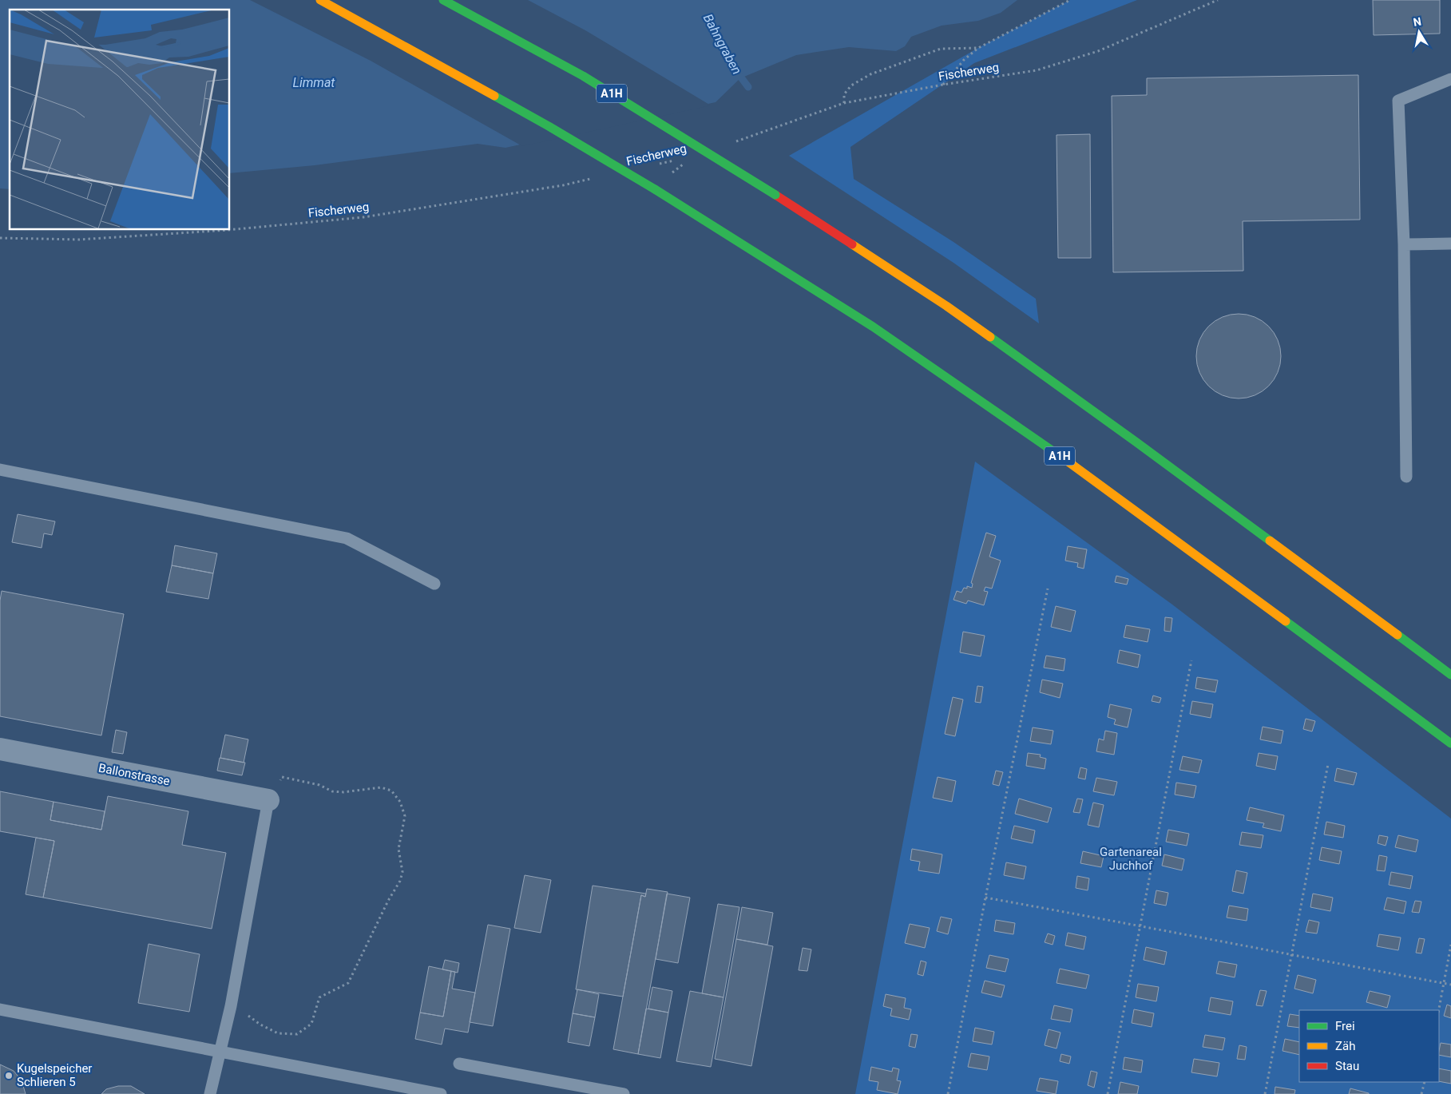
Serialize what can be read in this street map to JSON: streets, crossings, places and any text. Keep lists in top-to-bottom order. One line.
{"streets":{"highway":["A1H"],"street":["Ballonstrasse"],"path":["Fischerweg"]},"water":["Bahngraben","Limmat"],"parks":["Gartenareal Juchhof"],"places":["Kugelspeicher Schlieren 5"],"legend":["Frei","Zäh","Stau"],"north":"top"}
